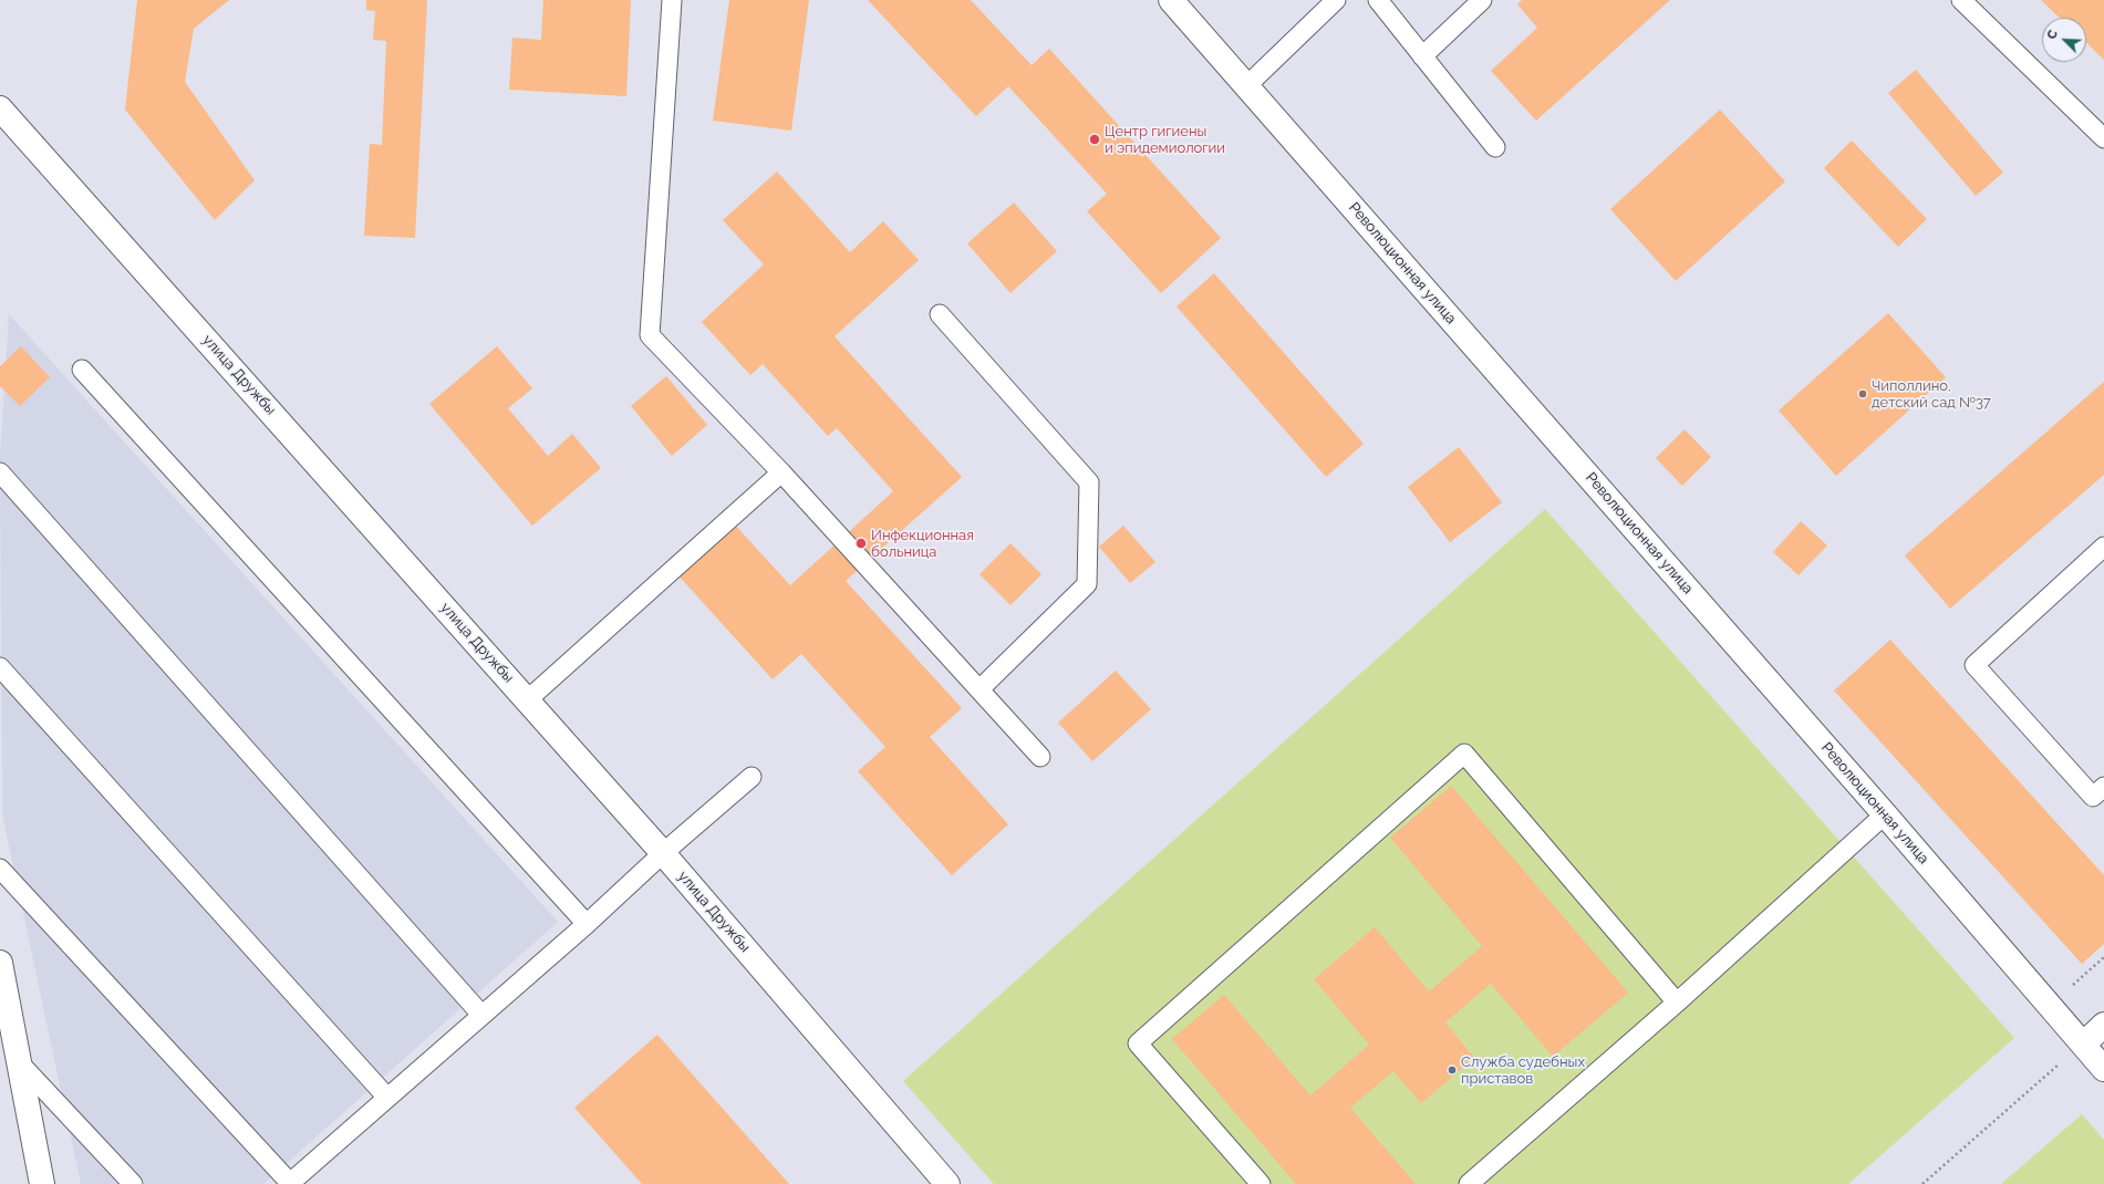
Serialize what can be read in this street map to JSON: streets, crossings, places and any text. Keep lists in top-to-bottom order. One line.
{"streets":{"main road":["Революционная улица","улица Дружбы"]},"places":["Центр гигиены и эпидемиологии","Чиполлино, детский сад №37","Инфекционная больница","Служба судебных приставов"],"north":"top left"}
